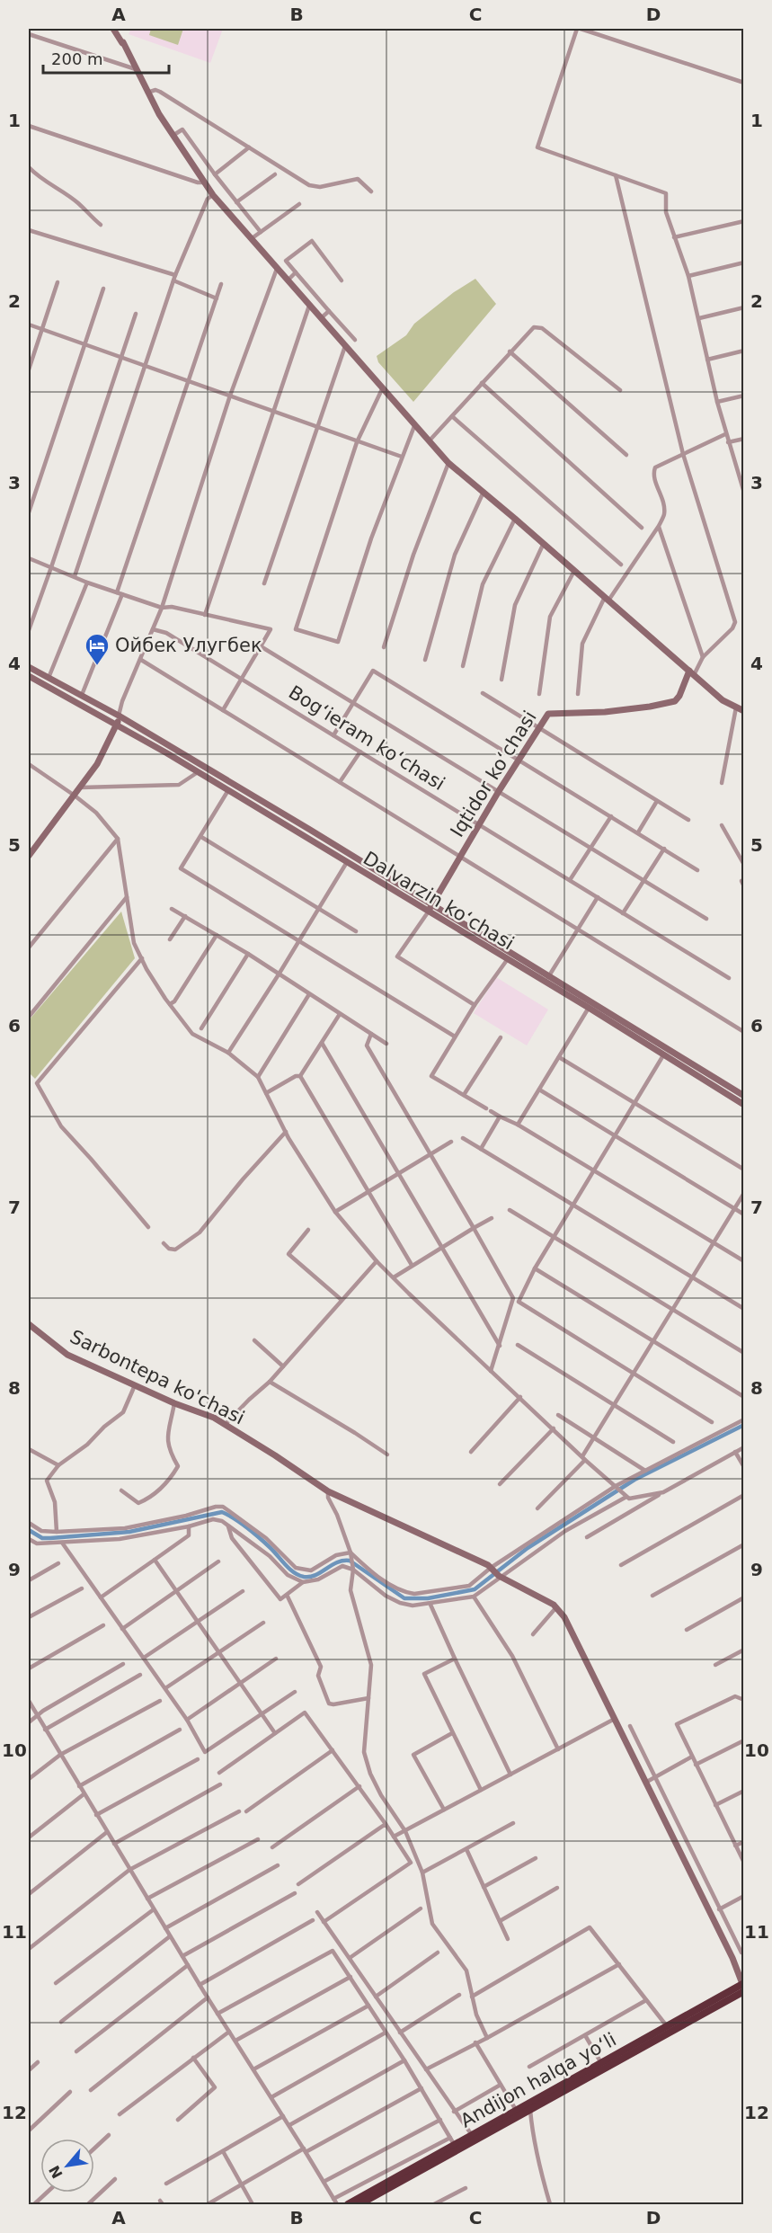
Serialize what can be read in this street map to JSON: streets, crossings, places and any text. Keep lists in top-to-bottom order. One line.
{"streets":{"highway":["Andijon halqa yo‘li"],"street":["Bogʻieram koʻchasi","Iqtidor koʻchasi","Dalvarzin koʻchasi","Sarbontepa ko'chasi"]},"crossings":[["Bogʻieram koʻchasi","Iqtidor koʻchasi"],["Iqtidor koʻchasi","Dalvarzin koʻchasi"]],"places":{"hotel":["Ойбек Улугбек"]},"scale_bar":"200 m","north":"bottom left","grid":{"columns":["A","B","C","D"],"rows":["1","2","3","4","5","6","7","8","9","10","11","12"]}}
